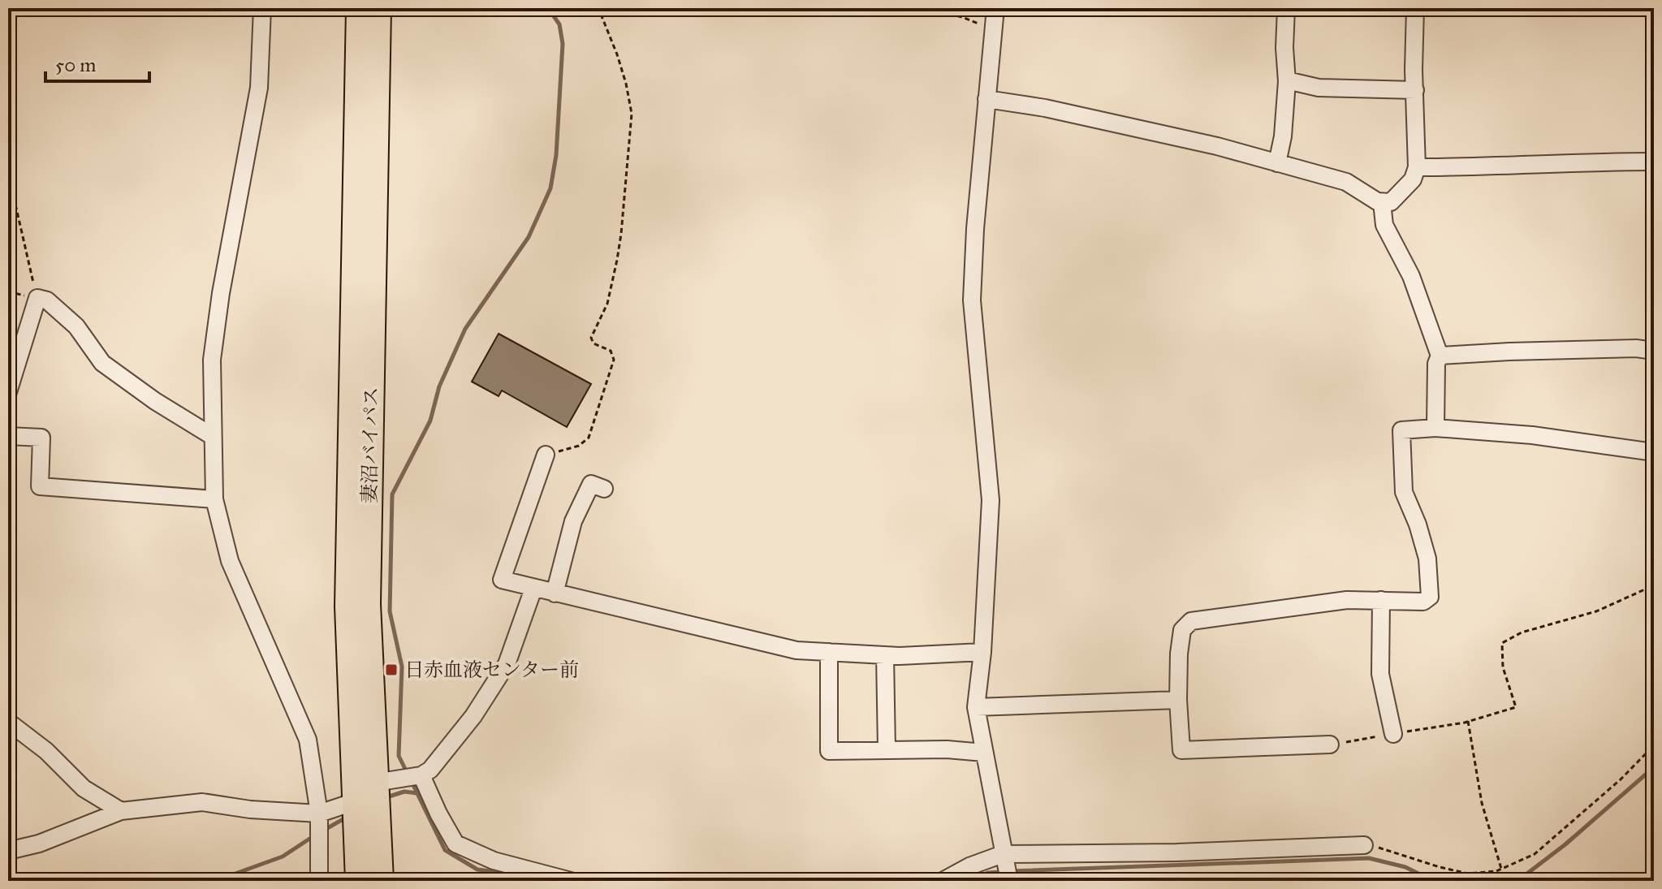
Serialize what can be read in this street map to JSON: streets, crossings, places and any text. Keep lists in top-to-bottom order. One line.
{"streets":{"highway":["妻沼バイパス"]},"places":{"transit":["日赤血液センター前"]},"scale_bar":"50 m"}
